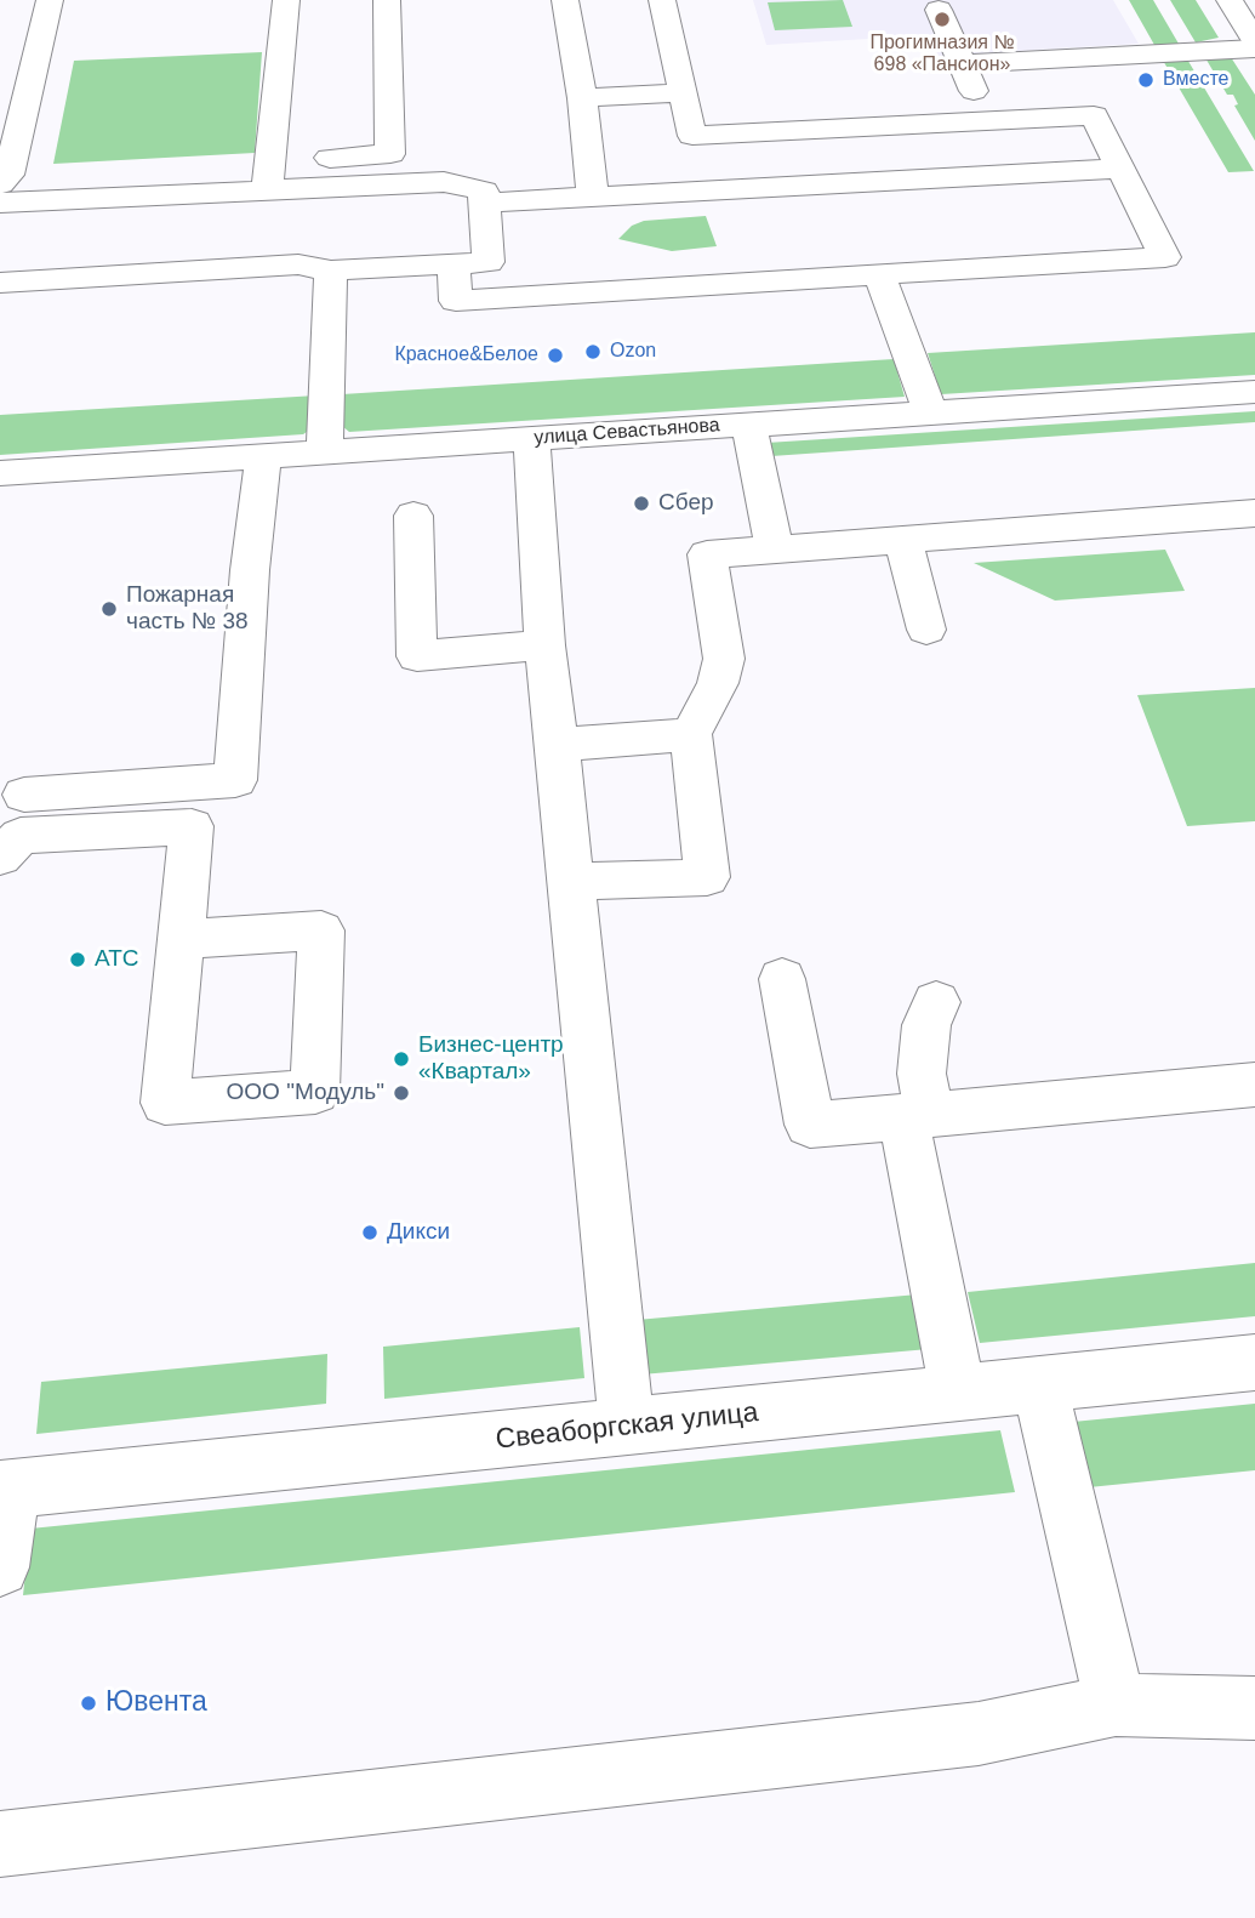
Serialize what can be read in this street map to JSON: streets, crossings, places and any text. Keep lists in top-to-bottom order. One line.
{"streets":{"street":["улица Севастьянова","Свеаборгская улица"]},"places":["Прогимназия № 698 «Пансион»","Вместе","Ozon","Красное&Белое","Сбер","Пожарная часть № 38","АТС","Бизнес-центр «Квартал»","ООО \"Модуль\"","Дикси","Ювента"]}
